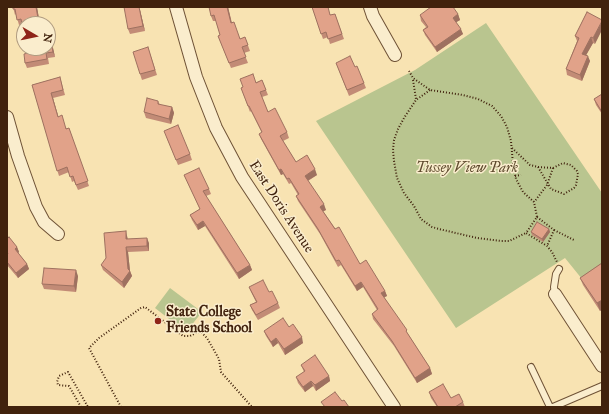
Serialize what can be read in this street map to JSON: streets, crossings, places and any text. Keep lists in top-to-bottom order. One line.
{"streets":{"street":["East Doris Avenue"]},"parks":["Tussey View Park"],"places":["State College Friends School"],"north":"right"}
